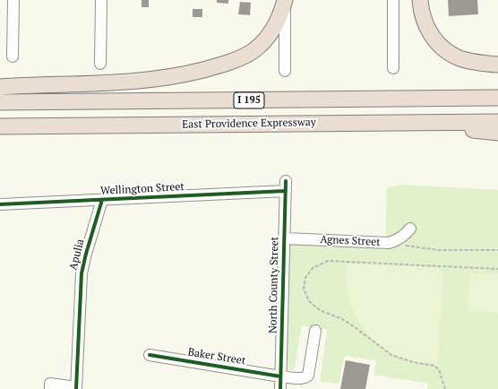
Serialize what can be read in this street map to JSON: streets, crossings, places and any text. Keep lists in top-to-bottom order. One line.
{"streets":{"highway":["I 195","East Providence Expressway"],"street":["Wellington Street","Agnes Street","Apulia","North County Street","Baker Street"]},"crossings":[["Wellington Street","Apulia"],["Wellington Street","North County Street"],["Agnes Street","North County Street"],["North County Street","Baker Street"]]}
